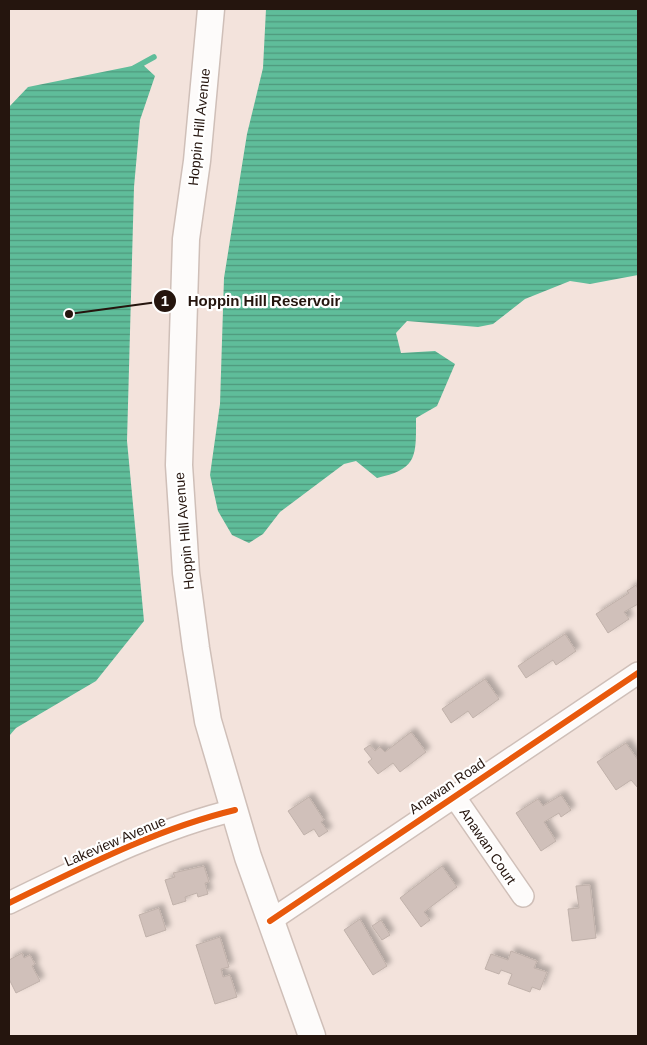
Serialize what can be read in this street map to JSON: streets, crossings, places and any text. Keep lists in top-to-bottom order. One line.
{"streets":{"main road":["Hoppin Hill Avenue"],"street":["Anawan Road","Lakeview Avenue","Anawan Court"]},"crossings":[["Hoppin Hill Avenue","Anawan Road"],["Hoppin Hill Avenue","Lakeview Avenue"],["Anawan Road","Anawan Court"]],"places":["Hoppin Hill Reservoir"]}
